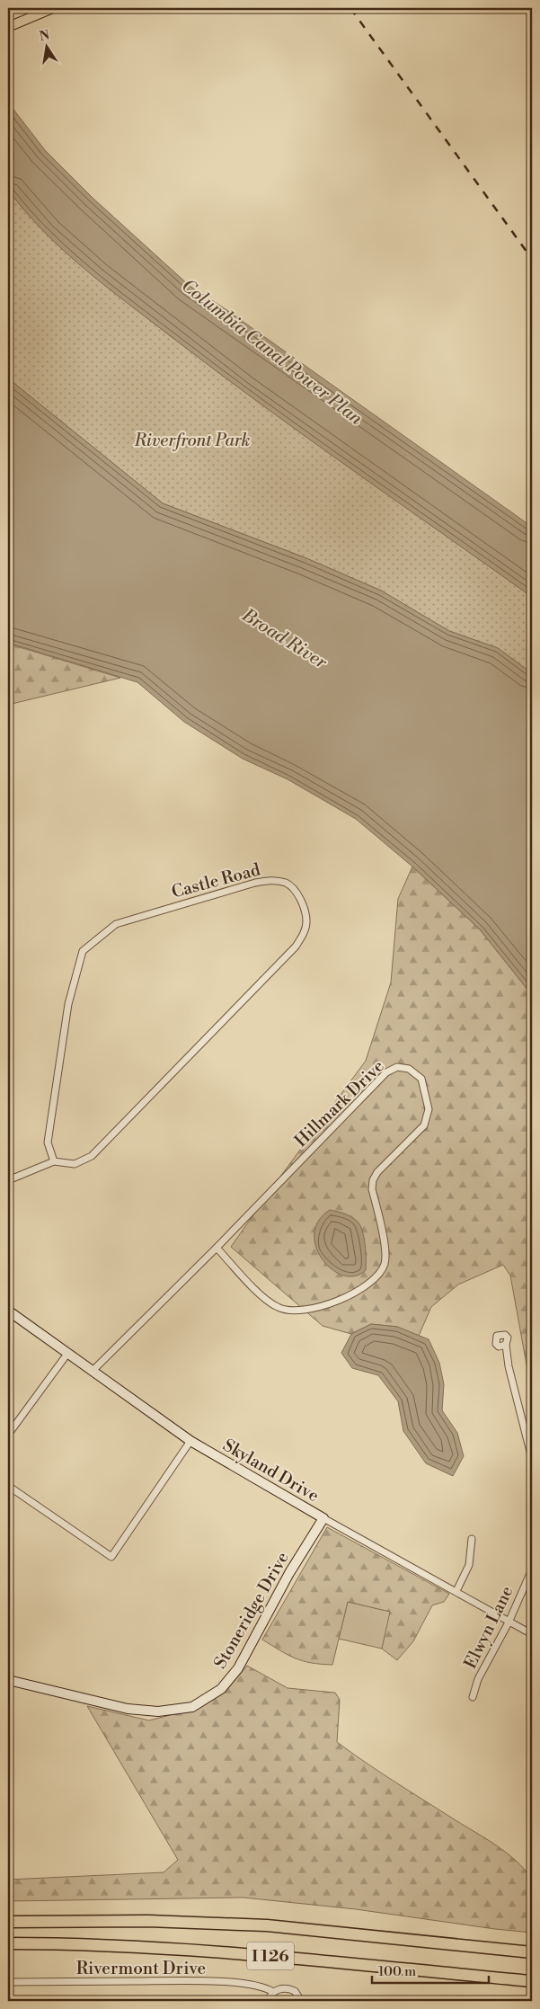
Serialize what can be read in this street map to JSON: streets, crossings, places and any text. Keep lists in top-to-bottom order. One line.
{"streets":{"highway":["I 126"],"street":["Castle Road","Hillmark Drive","Skyland Drive","Stoneridge Drive","Elwyn Lane","Rivermont Drive"]},"crossings":[["Hillmark Drive","Skyland Drive"],["Skyland Drive","Stoneridge Drive"],["Skyland Drive","Elwyn Lane"]],"water":["Columbia Canal Power Plan","Broad River"],"parks":["Riverfront Park"],"scale_bar":"100 m","north":"top"}
